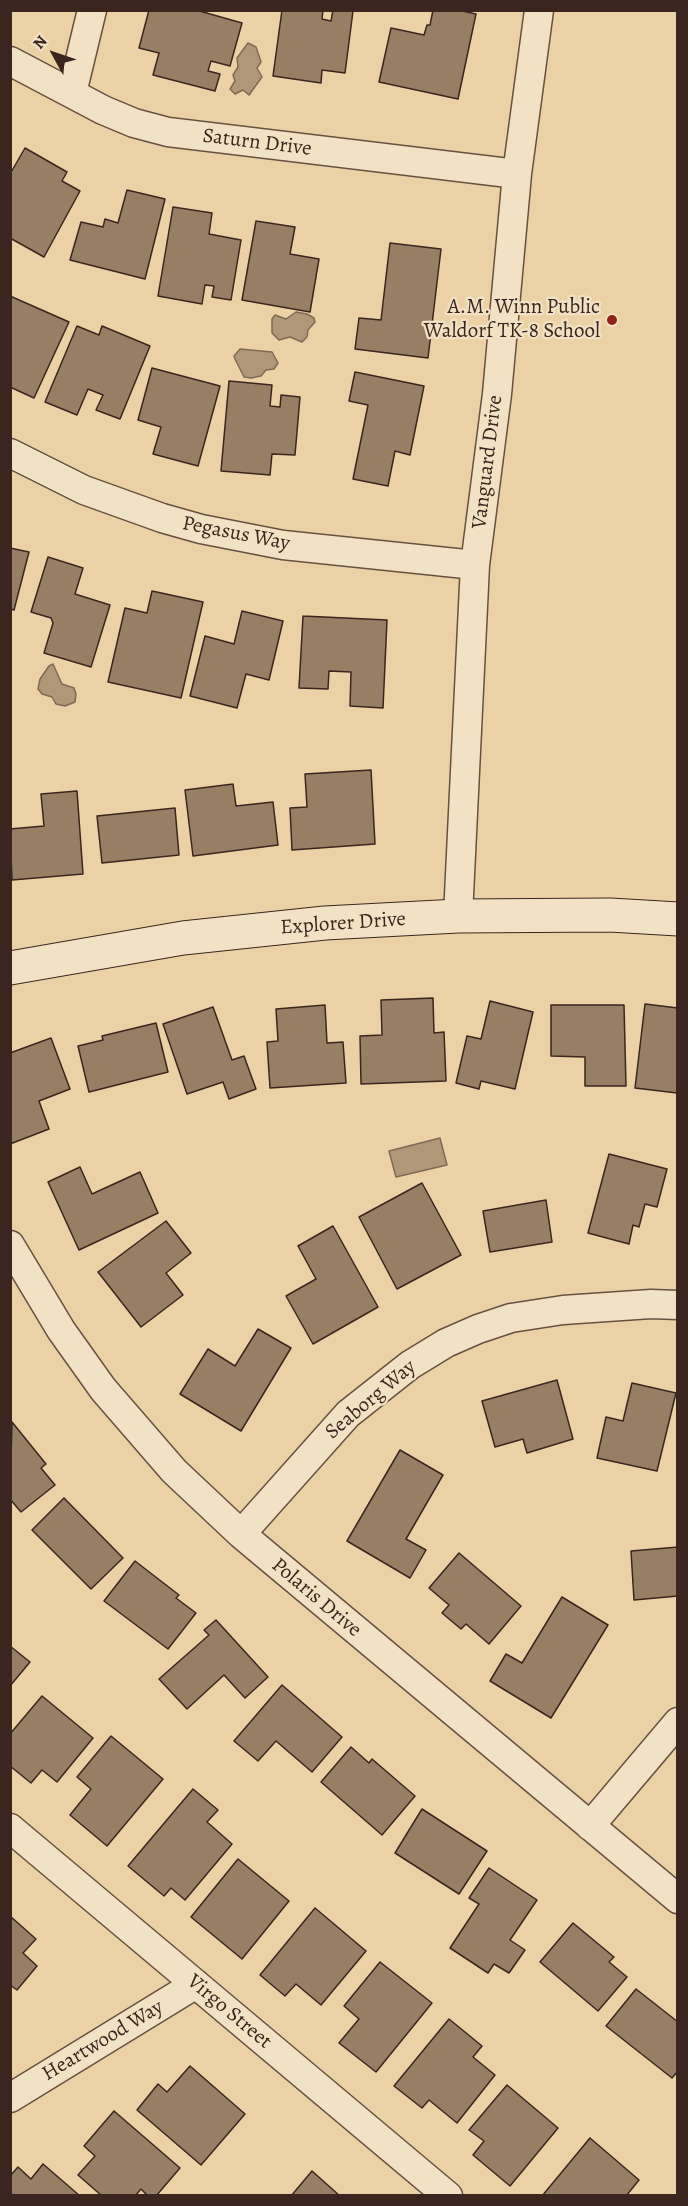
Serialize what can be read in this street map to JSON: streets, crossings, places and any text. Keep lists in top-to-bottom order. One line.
{"streets":{"street":["Saturn Drive","Vanguard Drive","Pegasus Way","Explorer Drive","Seaborg Way","Polaris Drive","Virgo Street","Heartwood Way"]},"crossings":[["Saturn Drive","Vanguard Drive"],["Vanguard Drive","Pegasus Way"],["Vanguard Drive","Explorer Drive"],["Seaborg Way","Polaris Drive"],["Virgo Street","Heartwood Way"]],"places":["A.M. Winn Public Waldorf TK-8 School"],"north":"top left"}
